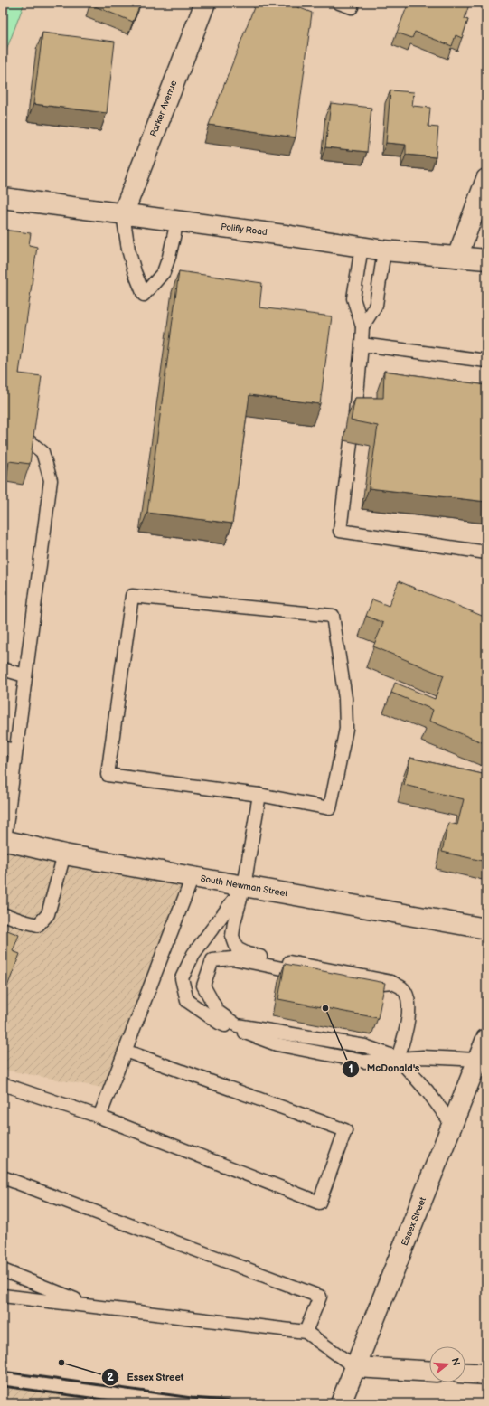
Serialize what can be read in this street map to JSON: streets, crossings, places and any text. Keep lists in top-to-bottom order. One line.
{"streets":{"street":["Parker Avenue","Polifly Road","South Newman Street","Essex Street"]},"crossings":[["Parker Avenue","Polifly Road"]],"places":["McDonald's","Essex Street"],"north":"right"}
